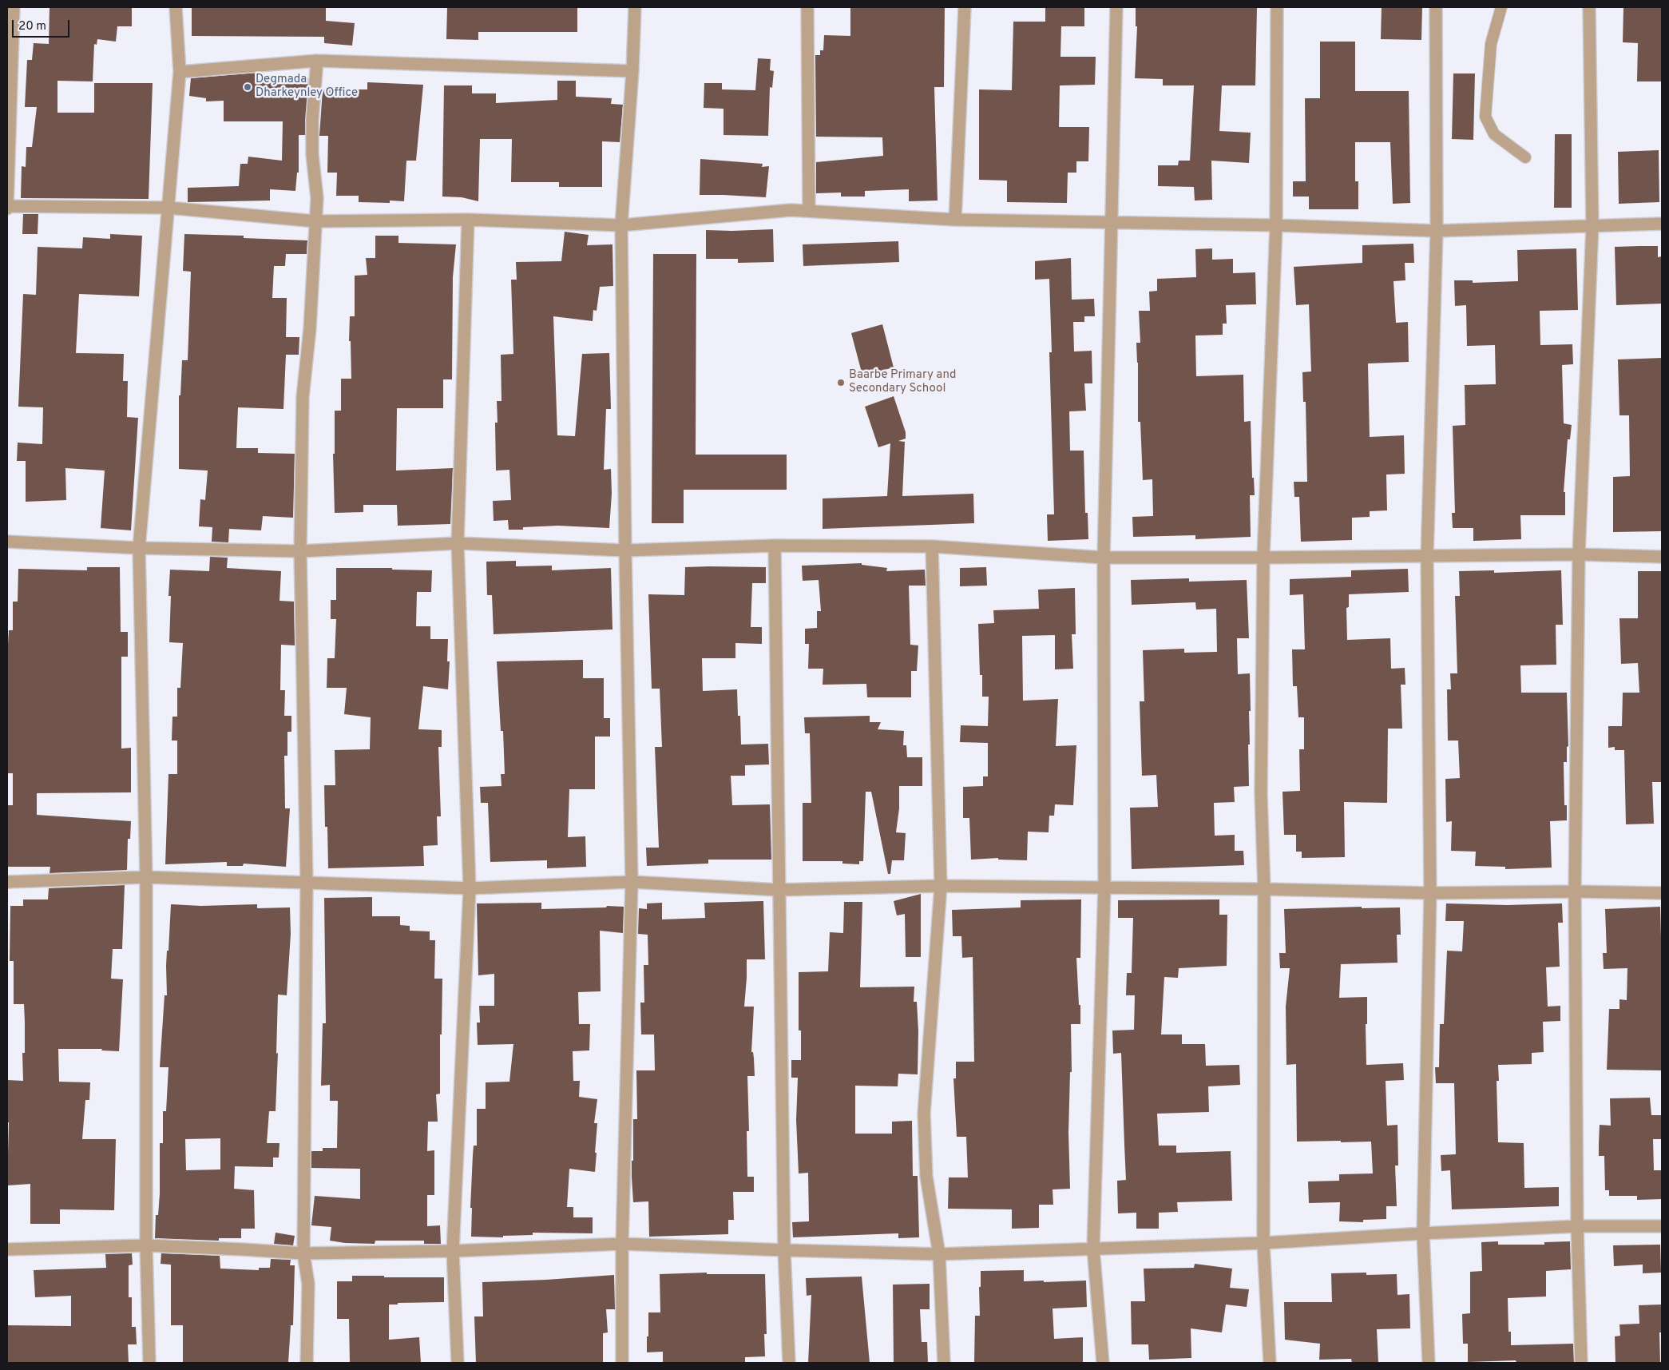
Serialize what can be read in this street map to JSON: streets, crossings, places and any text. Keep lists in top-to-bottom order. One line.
{"places":["Degmada Dharkeynley Office","Baarbe Primary and Secondary School"],"scale_bar":"20 m"}
